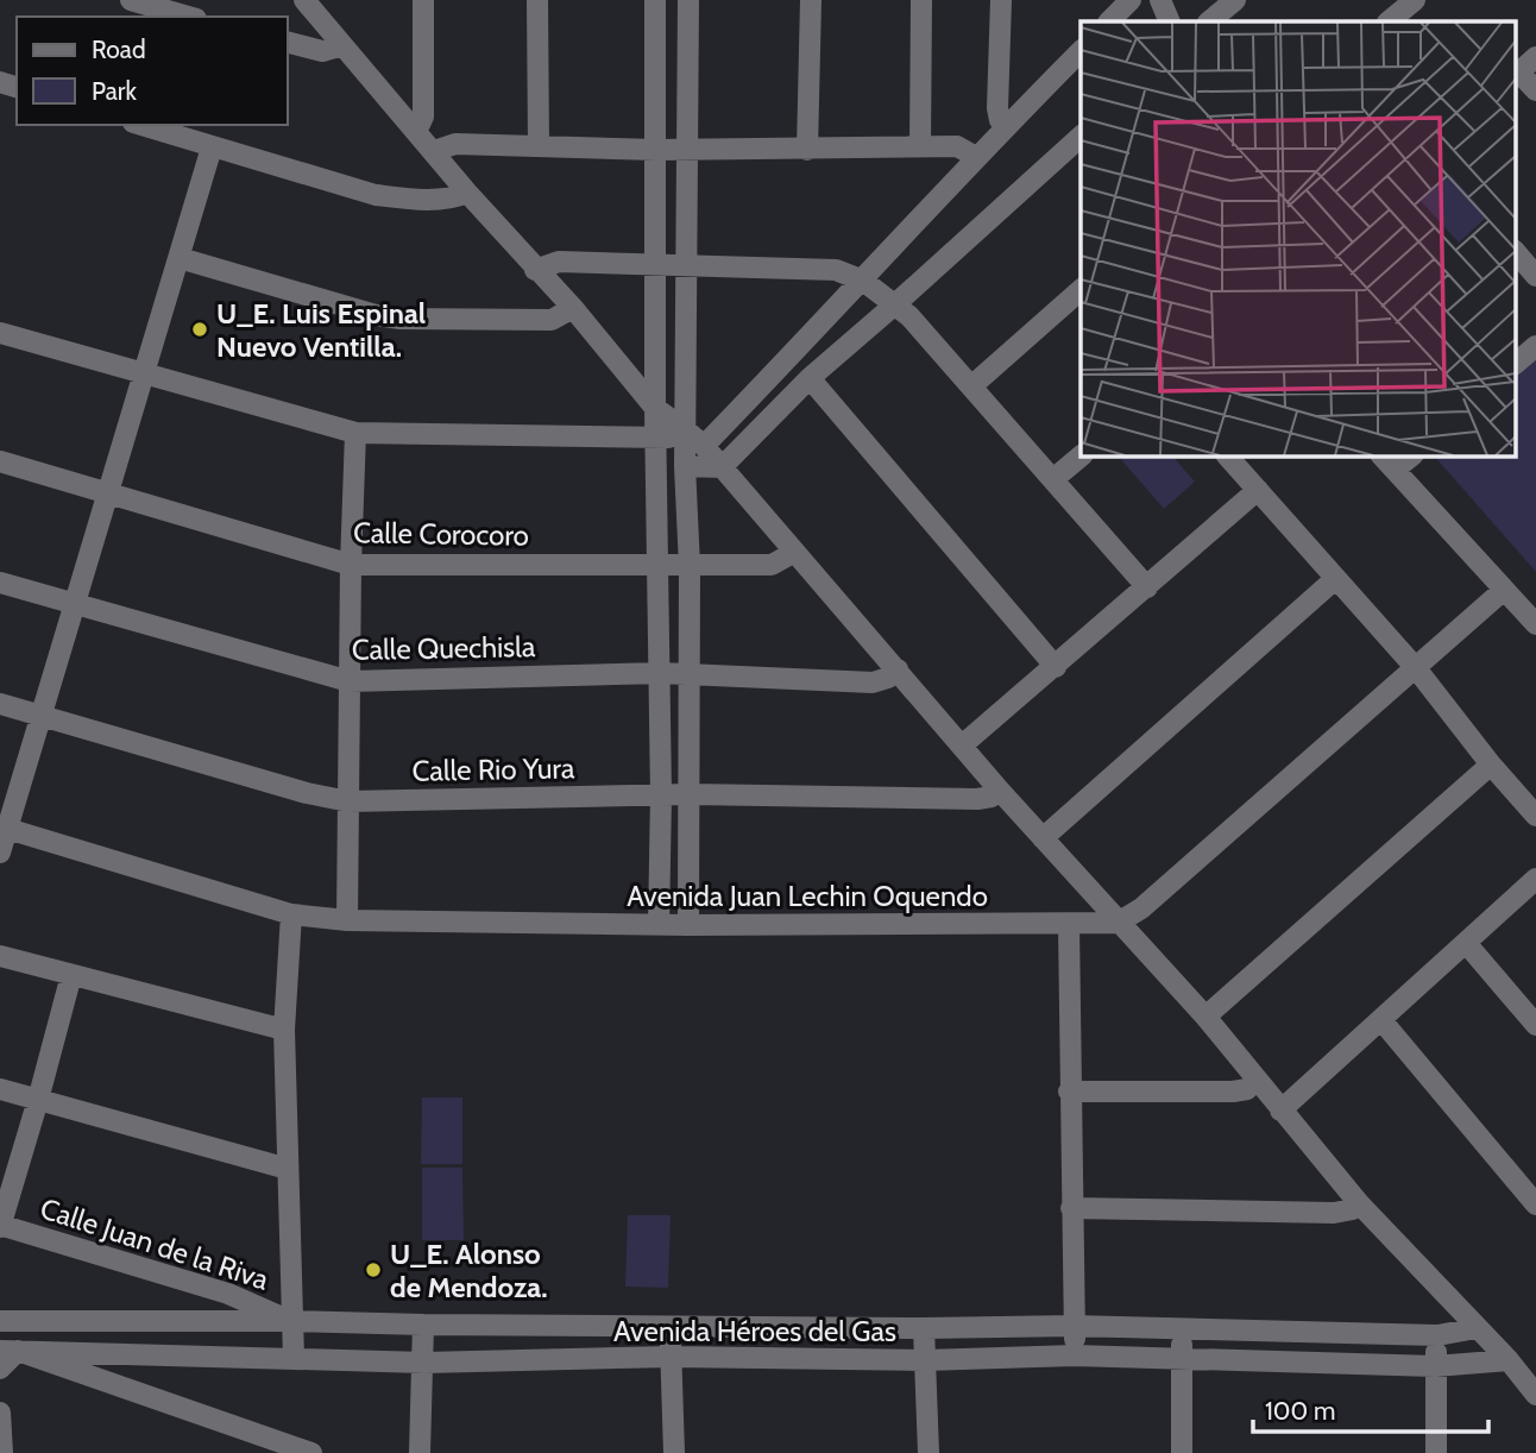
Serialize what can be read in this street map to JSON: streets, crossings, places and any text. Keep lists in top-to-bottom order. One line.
{"streets":{"street":["Calle Corocoro","Calle Quechisla","Calle Rio Yura","Avenida Juan Lechin Oquendo","Calle Juan de la Riva","Avenida Héroes del Gas"]},"crossings":[["Calle Juan de la Riva","Avenida Héroes del Gas"]],"places":["U_E. Luis Espinal Nuevo Ventilla.","U_E. Alonso de Mendoza."],"legend":["Road","Park"],"scale_bar":"100 m"}
